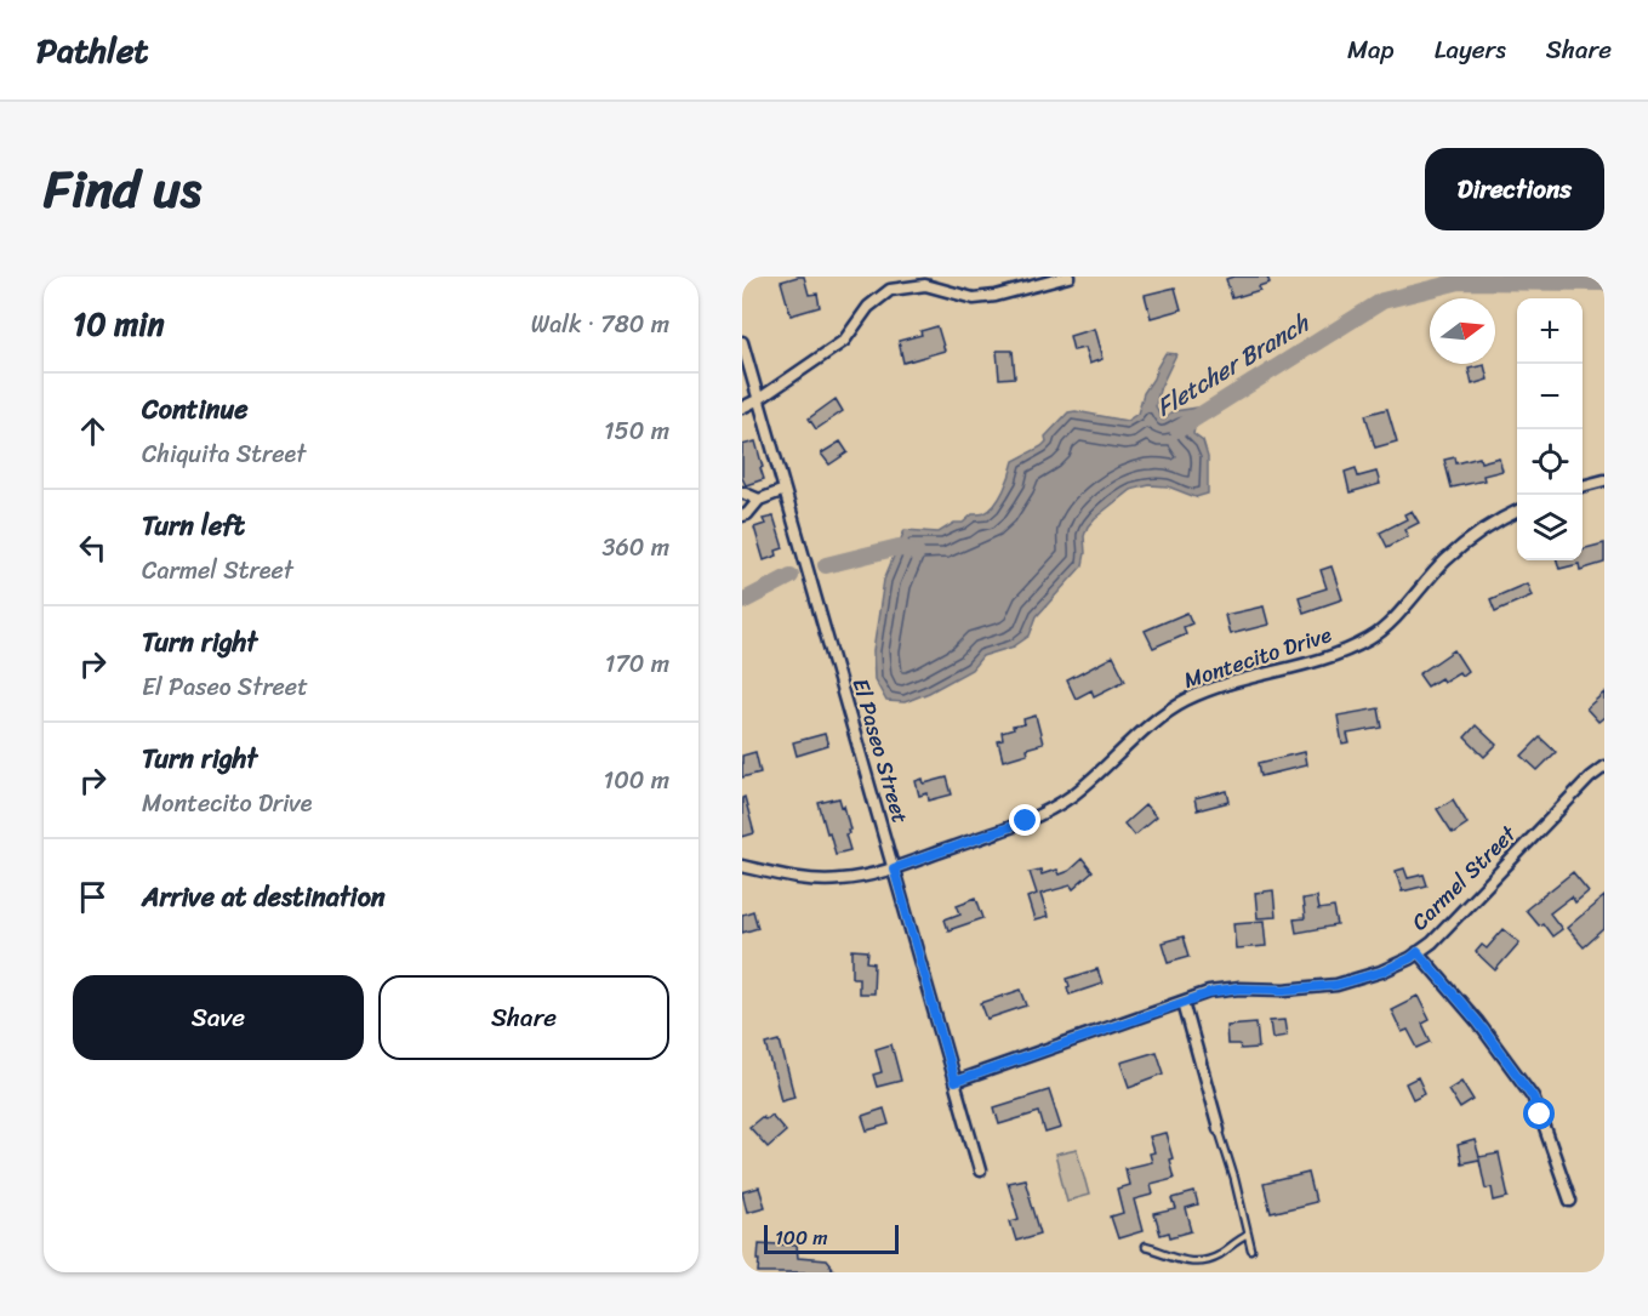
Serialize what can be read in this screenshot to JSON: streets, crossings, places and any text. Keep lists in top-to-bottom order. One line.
{"streets":{"street":["Montecito Drive","El Paseo Street","Carmel Street"]},"crossings":[["Montecito Drive","El Paseo Street"],["El Paseo Street","Carmel Street"]],"water":["Fletcher Branch"],"scale_bar":"100 m","north":"right","page":{"header":"Pathlet","nav":["Map","Layers","Share"],"title":"Find us","buttons":["Directions",["Save","Share"]],"heading":["10 min","Walk · 780 m"],"map_buttons":["+","−"],"list":[["Continue","Chiquita Street","150 m"],["Turn left","Carmel Street","360 m"],["Turn right","El Paseo Street","170 m"],["Turn right","Montecito Drive","100 m"],"Arrive at destination"],"scale":"100 m"}}
